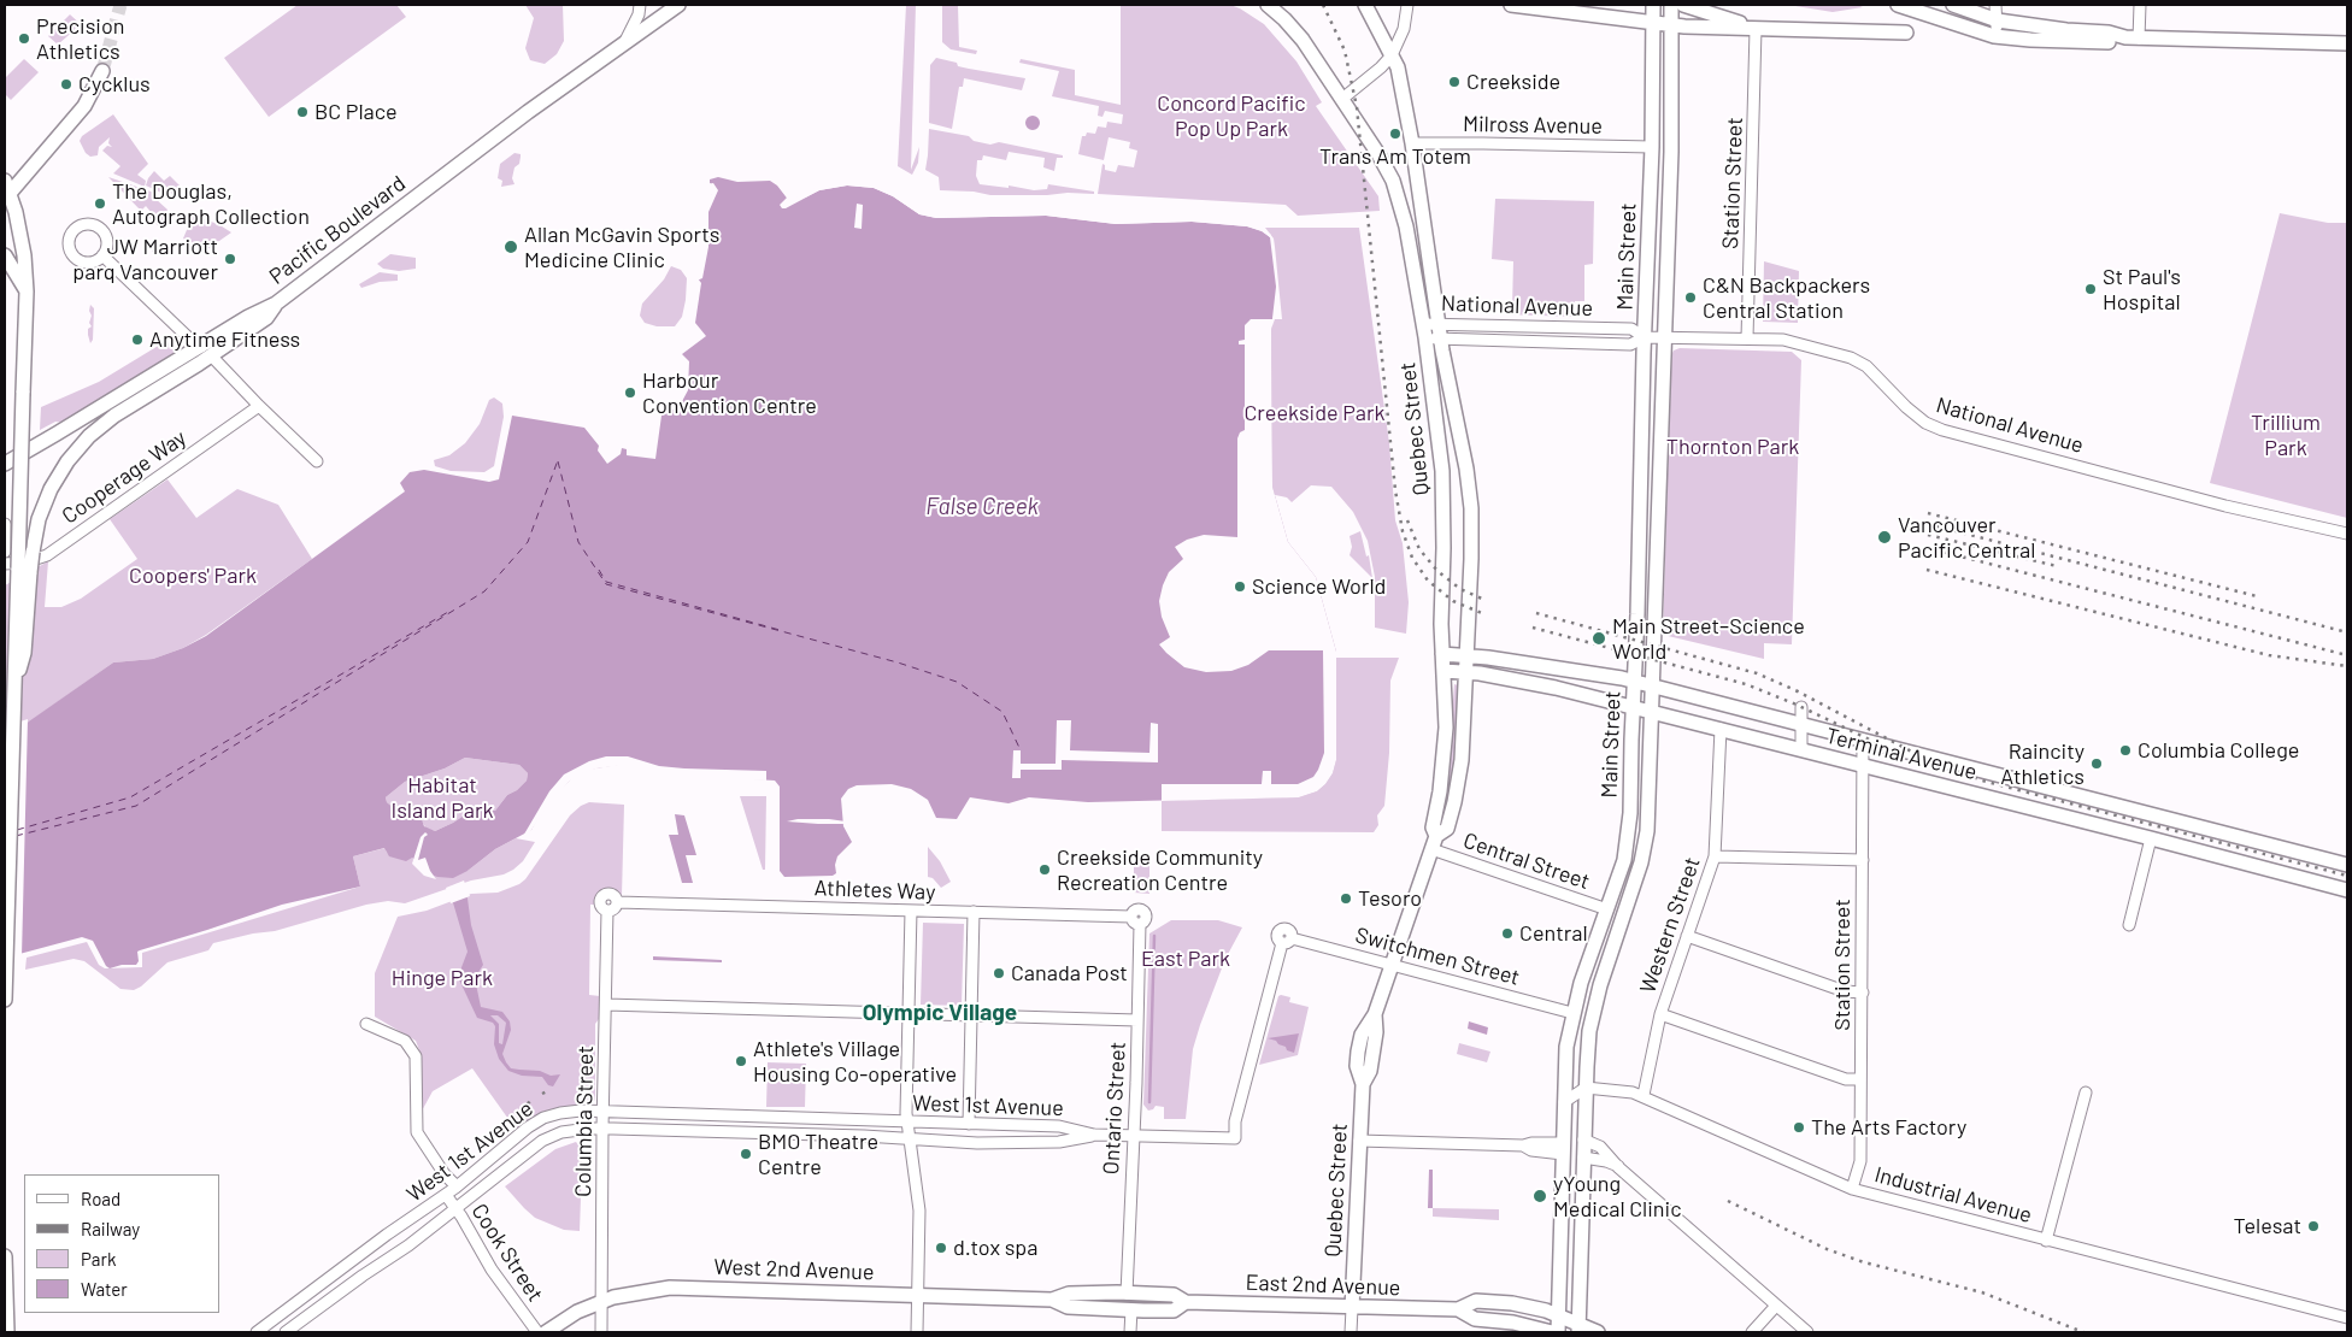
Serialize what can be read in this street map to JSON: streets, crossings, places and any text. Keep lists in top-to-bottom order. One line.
{"streets":{"main road":["Pacific Boulevard","Main Street","Quebec Street","Terminal Avenue","West 2nd Avenue","East 2nd Avenue"],"street":["Milross Avenue","Station Street","National Avenue","Cooperage Way","Central Street","Athletes Way","Western Street","Switchmen Street","West 1st Avenue","Ontario Street","Columbia Street","Industrial Avenue","Cook Street"]},"crossings":[["Milross Avenue","Main Street"],["Milross Avenue","Quebec Street"],["Station Street","National Avenue"],["Station Street","Terminal Avenue"],["Station Street","Industrial Avenue"],["Main Street","National Avenue"],["Main Street","Terminal Avenue"],["Main Street","Central Street"],["Main Street","Switchmen Street"],["Main Street","Industrial Avenue"],["Main Street","East 2nd Avenue"],["National Avenue","Quebec Street"],["Quebec Street","Terminal Avenue"],["Quebec Street","Central Street"],["Quebec Street","Switchmen Street"],["Quebec Street","East 2nd Avenue"],["Terminal Avenue","Western Street"],["Athletes Way","Ontario Street"],["Athletes Way","Columbia Street"],["Western Street","Industrial Avenue"],["Switchmen Street","Ontario Street"],["West 1st Avenue","Columbia Street"],["West 1st Avenue","Cook Street"],["Ontario Street","West 2nd Avenue"],["Ontario Street","East 2nd Avenue"],["Columbia Street","West 2nd Avenue"],["West 2nd Avenue","East 2nd Avenue"]],"districts":["Olympic Village"],"water":["False Creek"],"parks":["Concord Pacific Pop Up Park","Creekside Park","Trillium Park","Thornton Park","Coopers' Park","Habitat Island Park","East Park","Hinge Park"],"places":["Precision Athletics","Creekside","Cycklus","BC Place","Trans Am Totem","The Douglas, Autograph Collection","Allan McGavin Sports Medicine Clinic","JW Marriott parq Vancouver","St Paul's Hospital","C&N Backpackers Central Station","Anytime Fitness","Harbour Convention Centre","Vancouver Pacific Central","Science World","Main Street–Science World","Columbia College","Raincity Athletics","Creekside Community Recreation Centre","Tesoro","Central","Canada Post","Athlete's Village Housing Co-operative","The Arts Factory","BMO Theatre Centre","yYoung Medical Clinic","Telesat","d.tox spa"],"legend":["Road","Railway","Park","Water"]}
